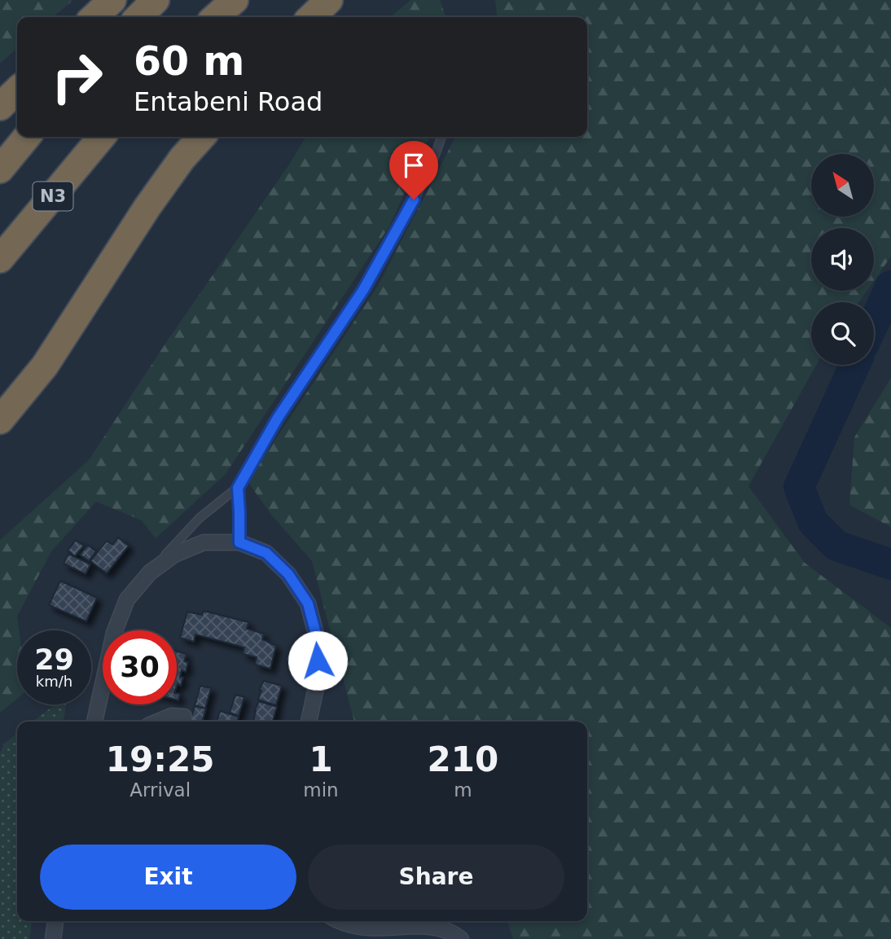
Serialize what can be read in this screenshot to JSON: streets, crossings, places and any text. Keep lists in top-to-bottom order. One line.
{"streets":{"highway":["N3"]},"north":"top left","page":{"turn":["60 m","Entabeni Road"],"speed":"29 km/h","limit":"30","eta":["19:25","Arrival","1","min","210","m"],"buttons":["Exit","Share"]}}
